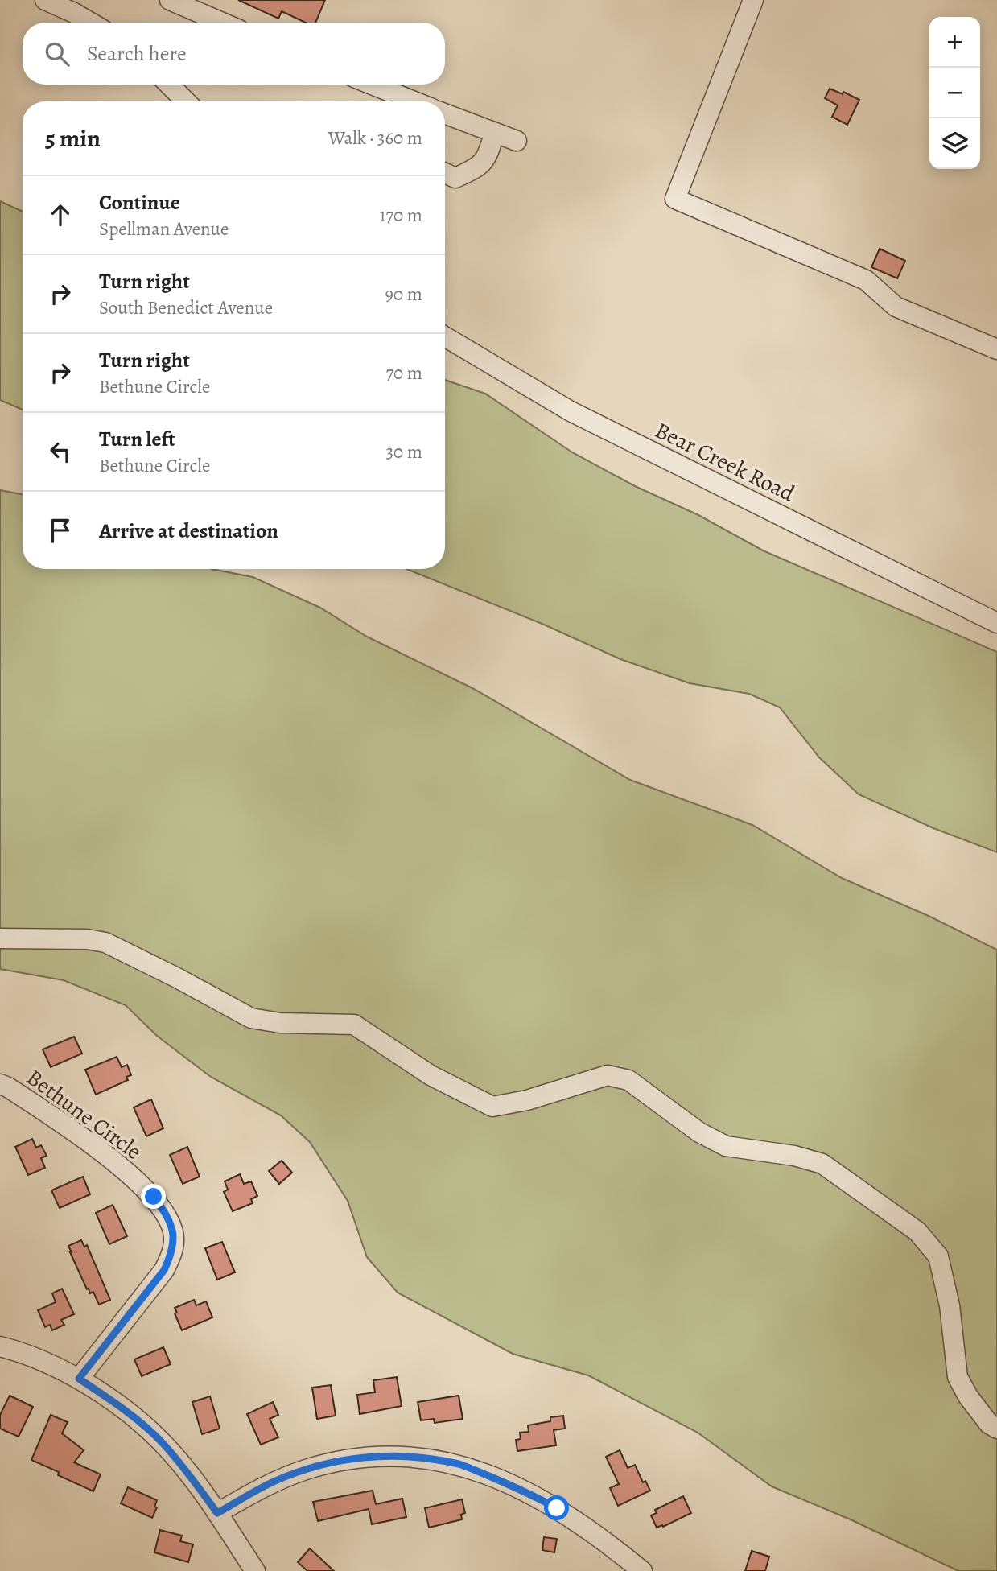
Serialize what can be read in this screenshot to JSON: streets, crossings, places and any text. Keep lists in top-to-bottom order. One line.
{"streets":{"street":["Bear Creek Road","Bethune Circle"]},"page":{"map_buttons":["+","−"],"search":"Search here","heading":["5 min","Walk · 360 m"],"list":[["Continue","Spellman Avenue","170 m"],["Turn right","South Benedict Avenue","90 m"],["Turn right","Bethune Circle","70 m"],["Turn left","Bethune Circle","30 m"],"Arrive at destination"]}}
